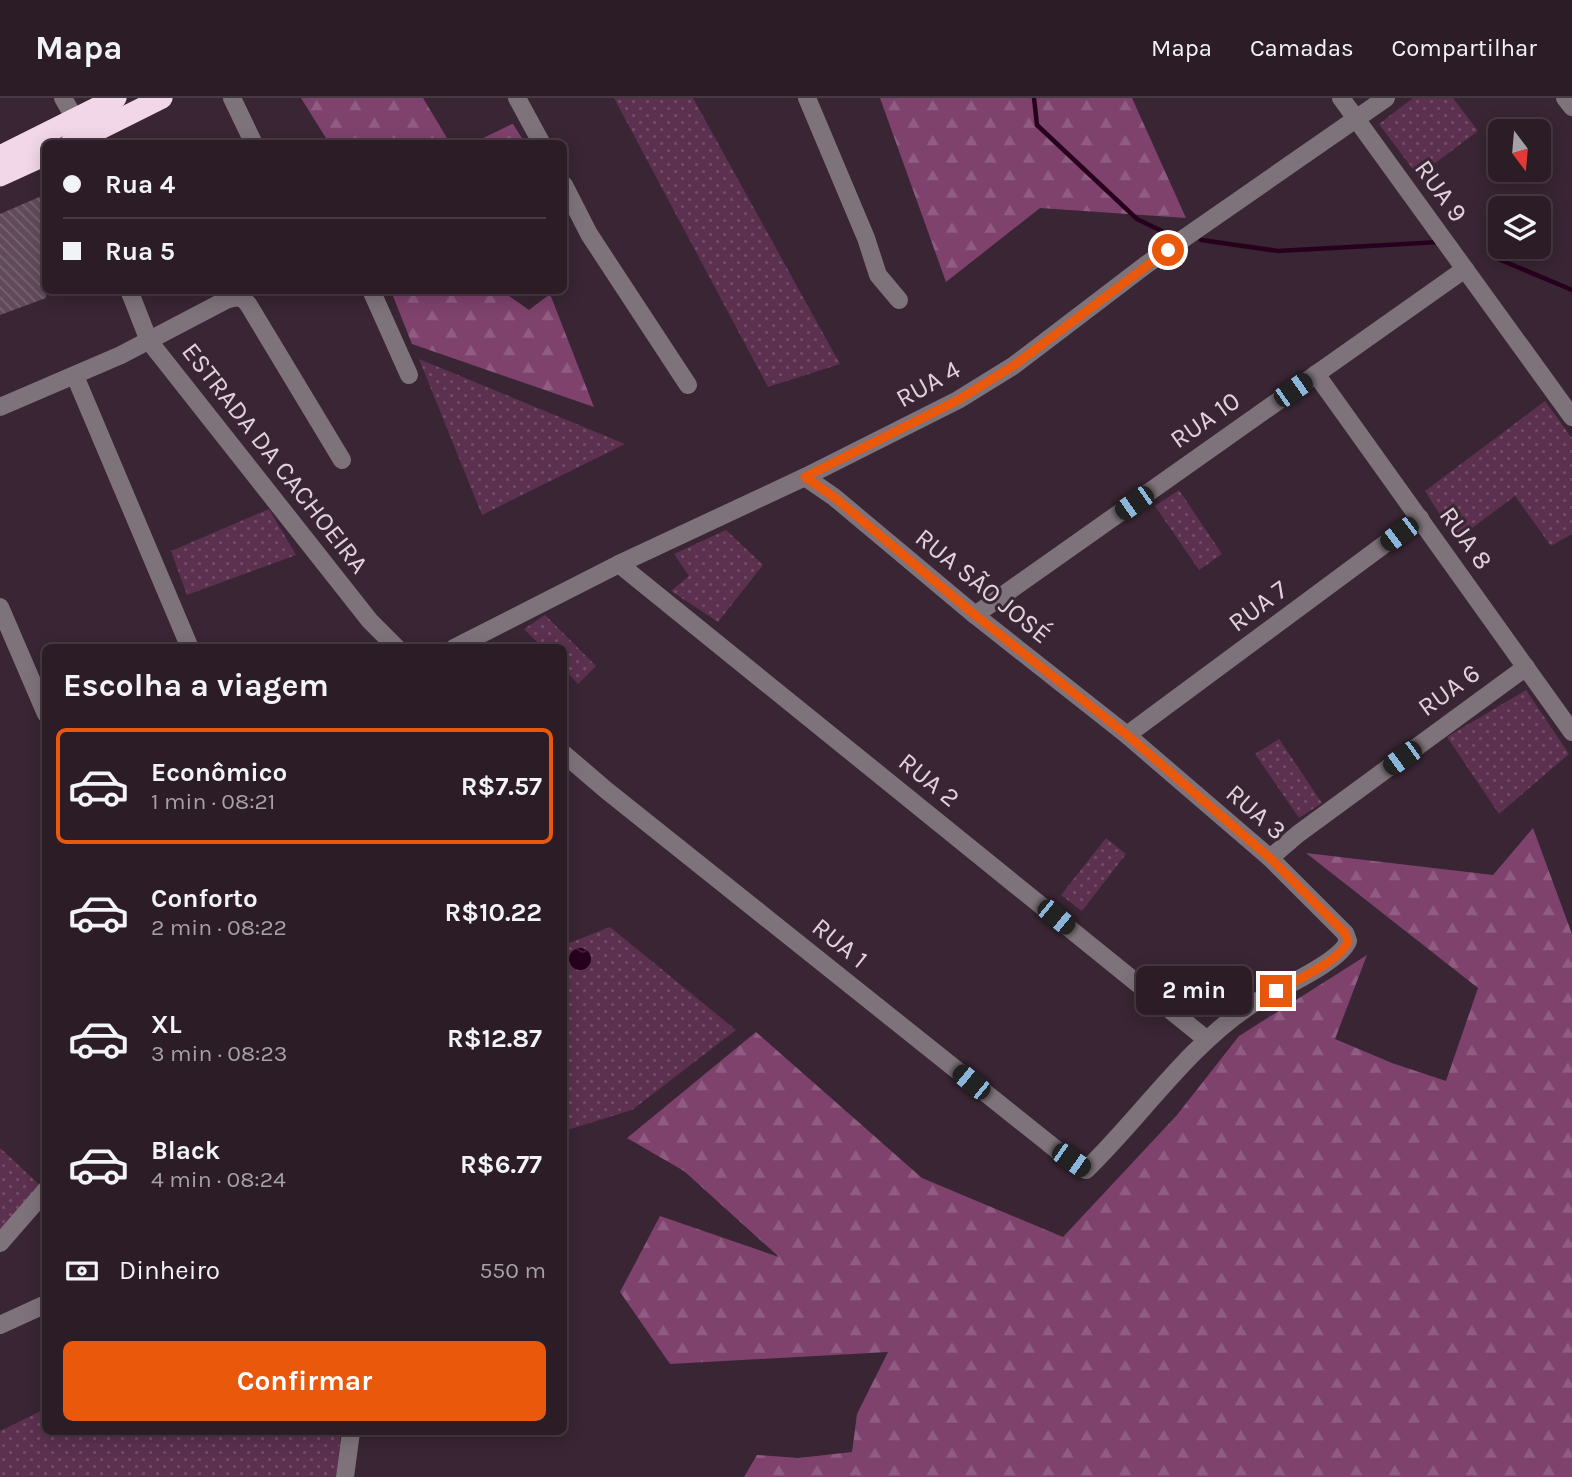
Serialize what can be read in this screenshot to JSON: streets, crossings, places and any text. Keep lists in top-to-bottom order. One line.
{"streets":{"street":["RUA 9","RUA 4","RUA 10","ESTRADA DA CACHOEIRA","RUA 8","RUA SÃO JOSÉ","RUA 7","RUA 6","RUA 2","RUA 3","RUA 1"]},"crossings":[["RUA 9","RUA 4"],["RUA 9","RUA 10"],["RUA 4","RUA SÃO JOSÉ"],["RUA 4","RUA 2"],["RUA 10","RUA 8"],["RUA 10","RUA SÃO JOSÉ"],["RUA 8","RUA 7"],["RUA 8","RUA 6"],["RUA SÃO JOSÉ","RUA 7"],["RUA SÃO JOSÉ","RUA 3"],["RUA 7","RUA 3"],["RUA 6","RUA 3"],["RUA 2","RUA 3"],["RUA 2","RUA 1"],["RUA 3","RUA 1"]],"north":"bottom","page":{"header":"Mapa","nav":["Mapa","Camadas","Compartilhar"],"banner":["Rua 4","Rua 5"],"heading":"Escolha a viagem","list":[{"name":"Econômico","note":"1 min · 08:21","value":"R$7.57"},{"name":"Conforto","note":"2 min · 08:22","value":"R$10.22"},{"name":"XL","note":"3 min · 08:23","value":"R$12.87"},{"name":"Black","note":"4 min · 08:24","value":"R$6.77"}],"bubble":"2 min","pay":["Dinheiro","550 m"],"buttons":"Confirmar"}}
